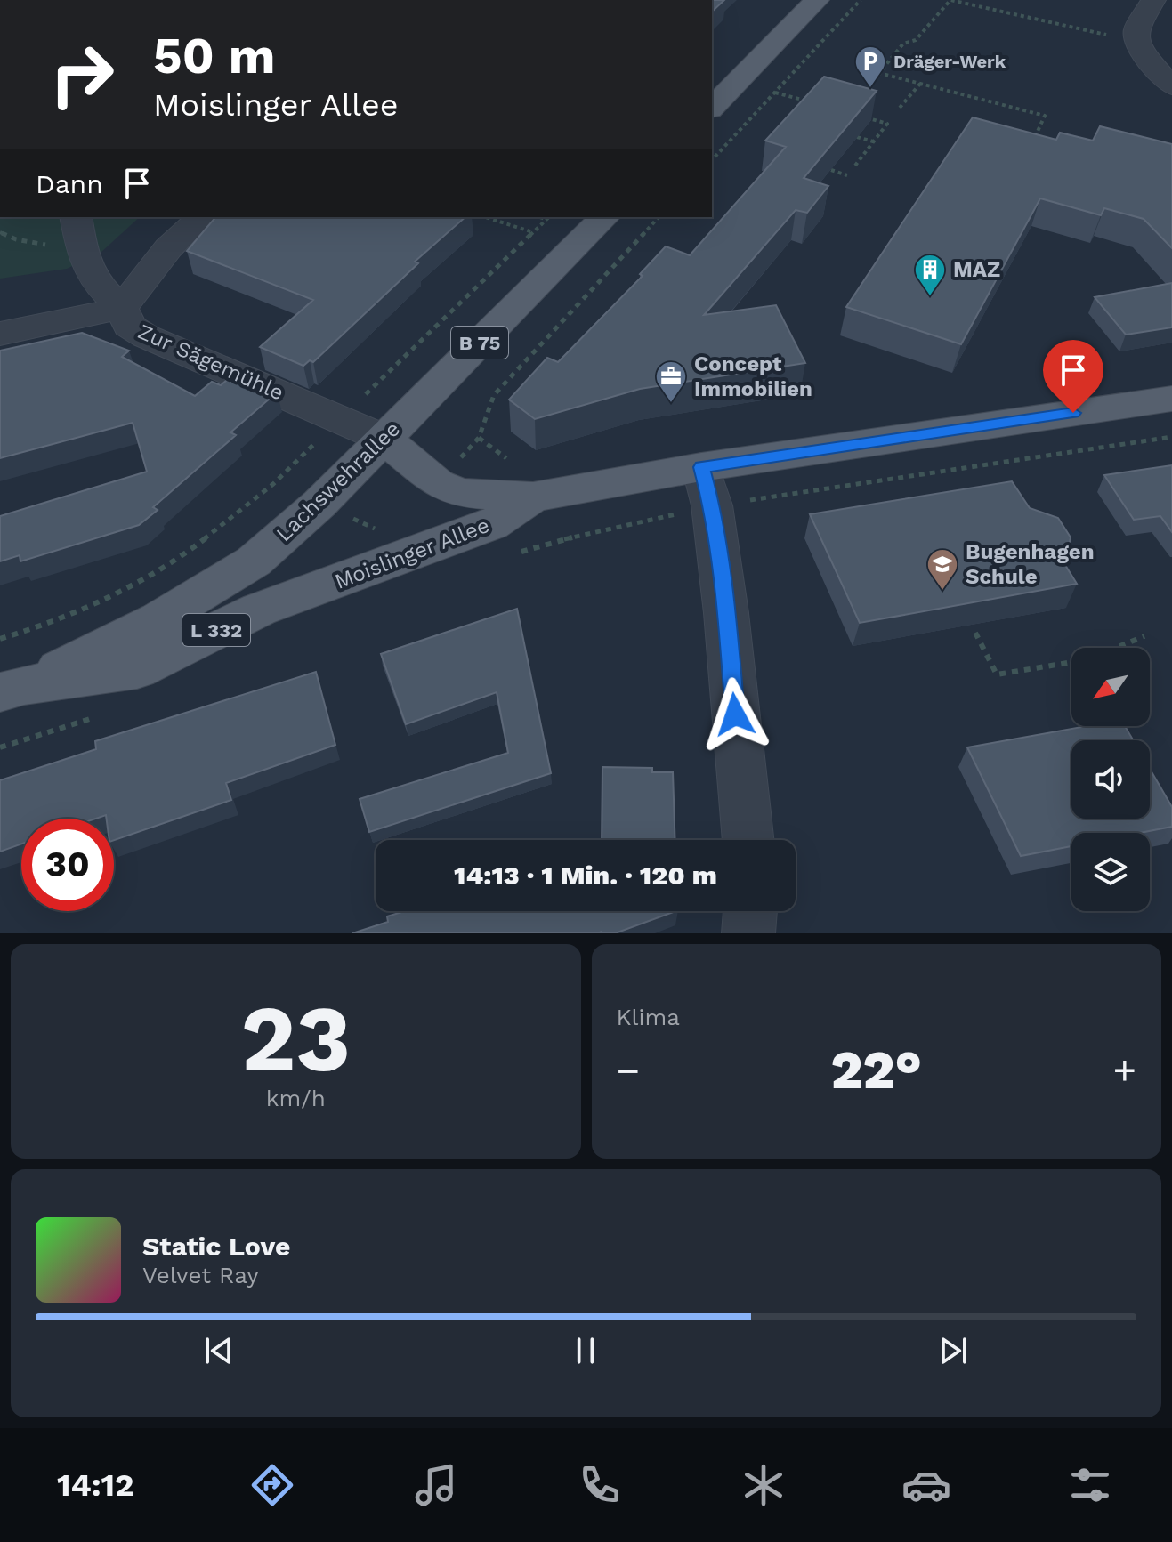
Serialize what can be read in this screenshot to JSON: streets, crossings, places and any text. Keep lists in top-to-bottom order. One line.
{"streets":{"main road":["B 75","Lachswehrallee","Moislinger Allee","L 332"],"street":["Zur Sägemühle"]},"crossings":[["Zur Sägemühle","Lachswehrallee"],["Lachswehrallee","Moislinger Allee"]],"places":{"parking":["Dräger-Werk"],"building":["MAZ"],"office":["Concept Immobilien"],"school or university":["Bugenhagen Schule"]},"north":"bottom left","page":{"turn":["50 m","Moislinger Allee"],"then":"Dann","limit":"30","trip":"14:13 · 1 Min. · 120 m","tile":[["23","km/h"],"Klima"],"heat":["−","22°","+"],"song":["Static Love","Velvet Ray"],"tabs":"14:12"}}
